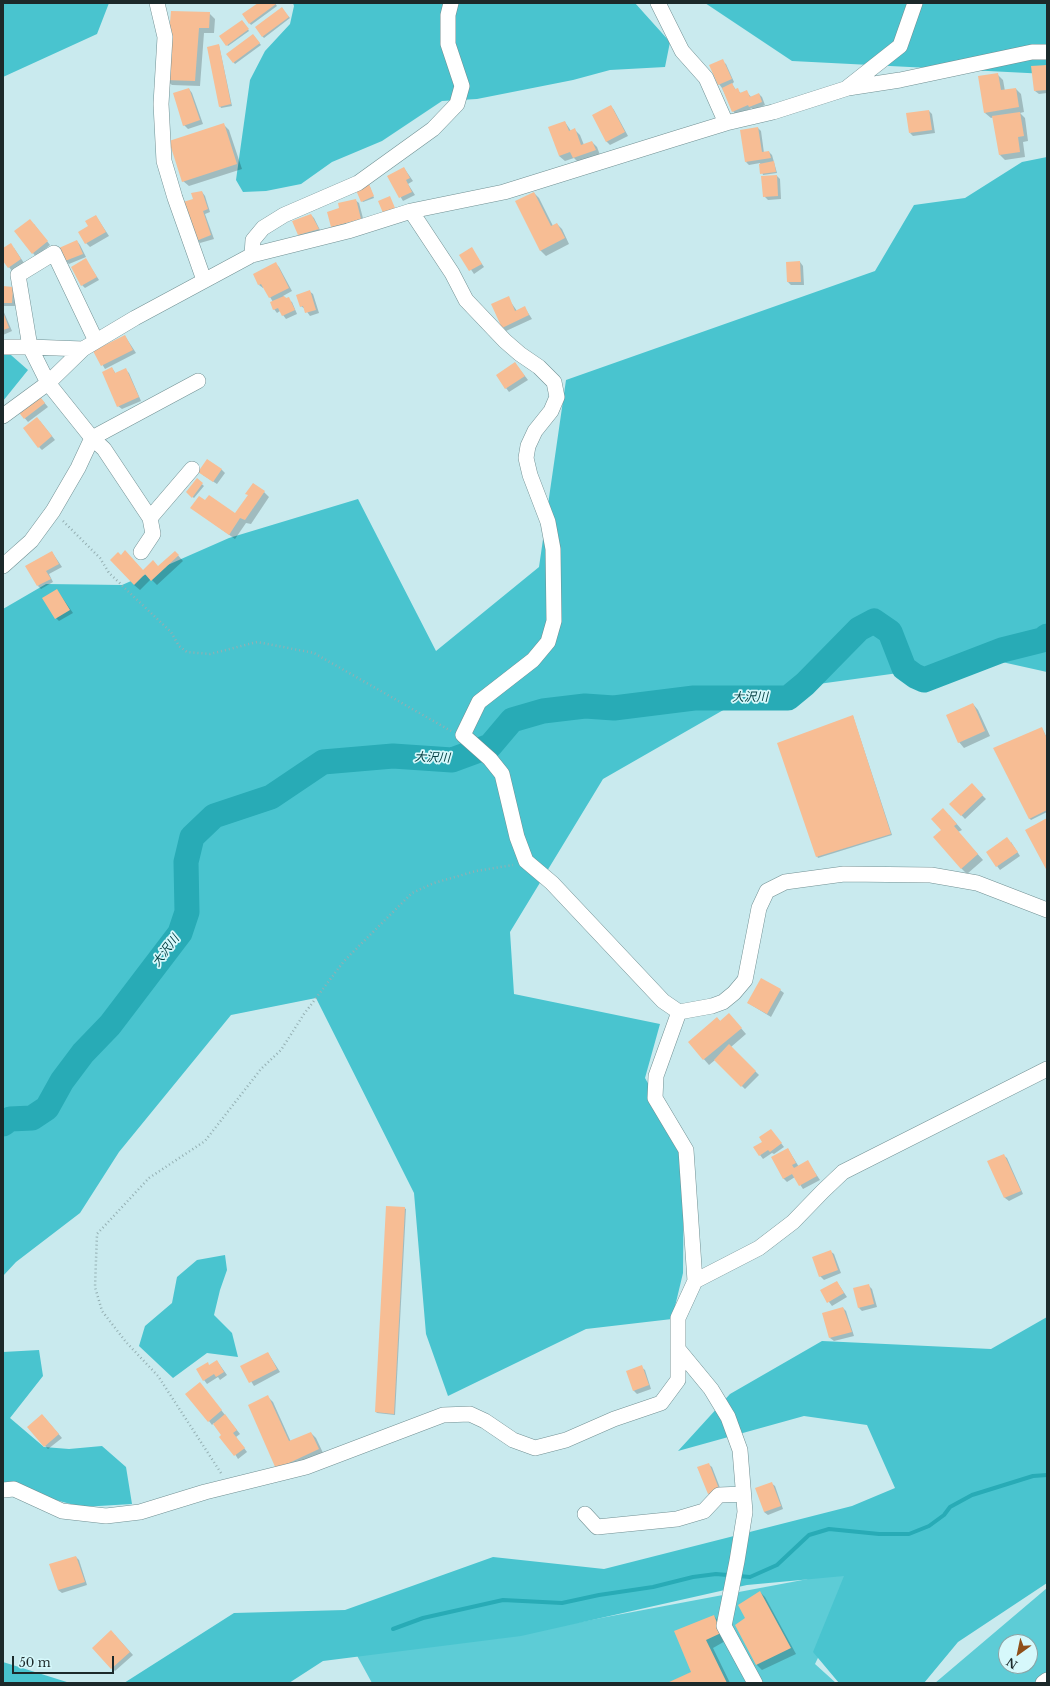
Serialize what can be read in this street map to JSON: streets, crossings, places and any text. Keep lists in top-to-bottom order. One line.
{"water":["大沢川"],"scale_bar":"50 m","north":"bottom left"}
